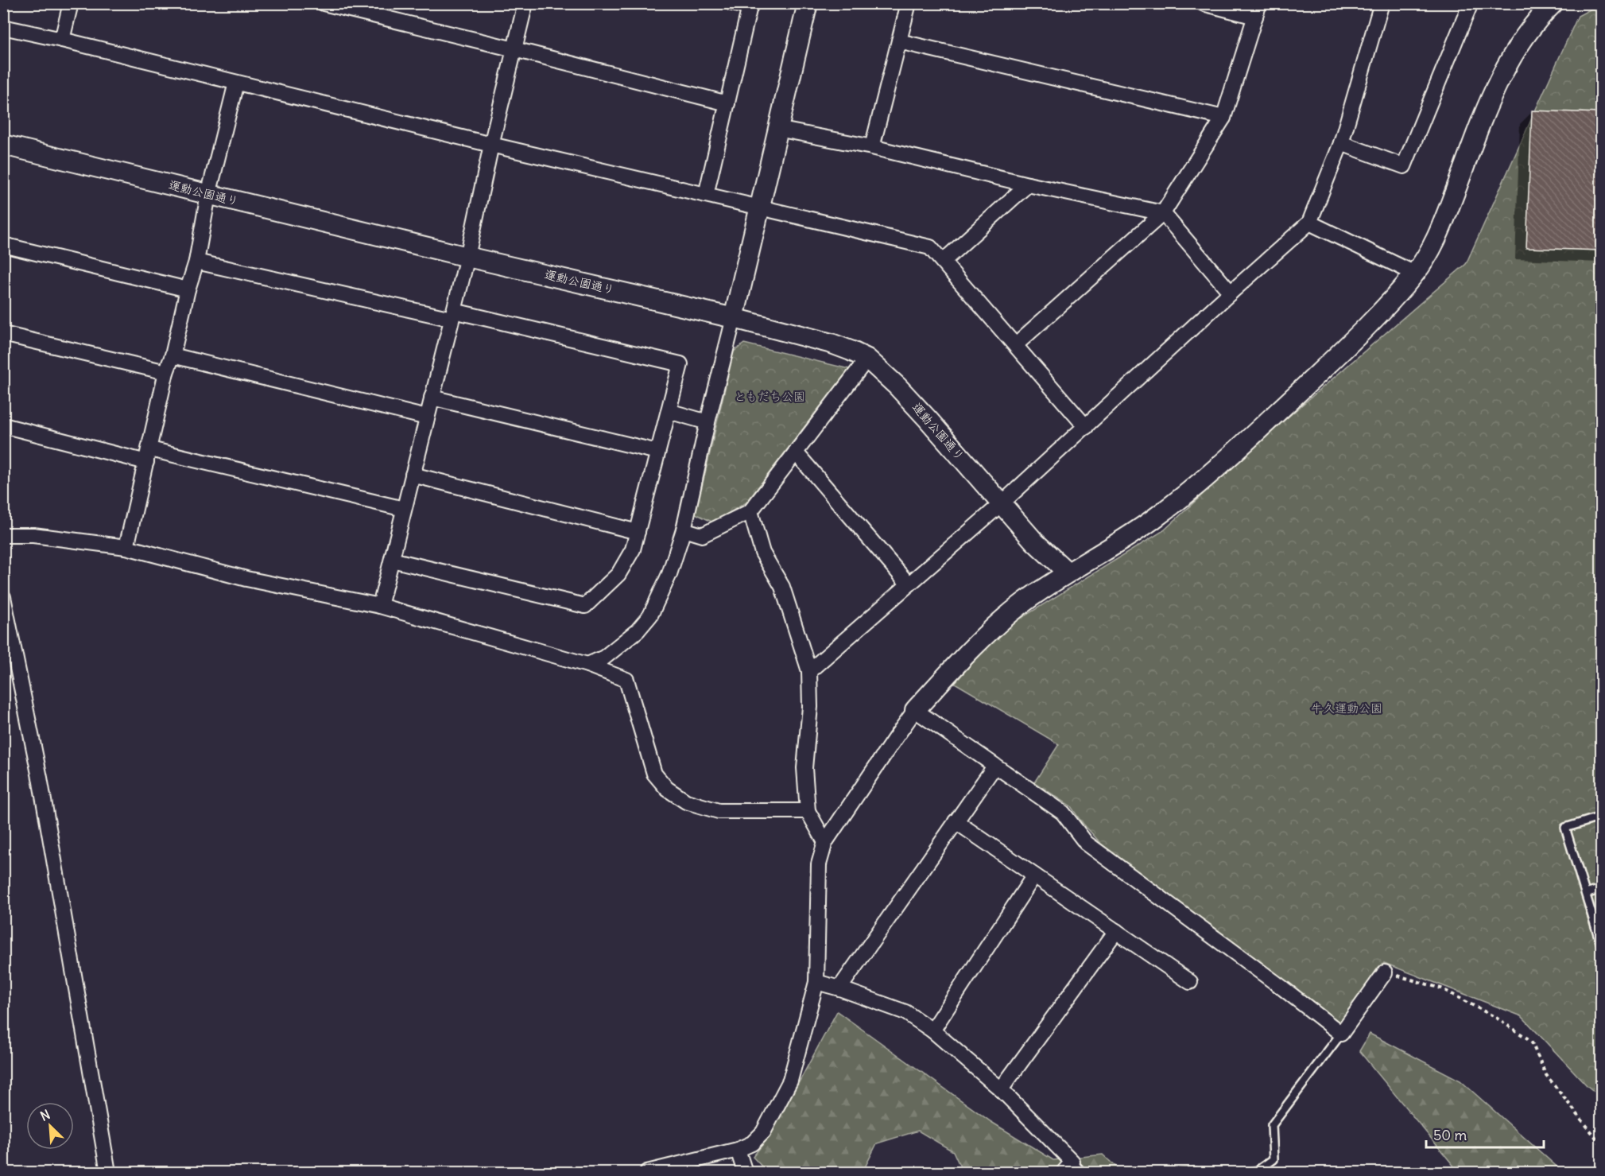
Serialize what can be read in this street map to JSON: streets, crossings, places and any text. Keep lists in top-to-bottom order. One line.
{"streets":{"street":["運動公園通り"]},"parks":["ともだち公園","牛久運動公園"],"scale_bar":"50 m","north":"top left"}
